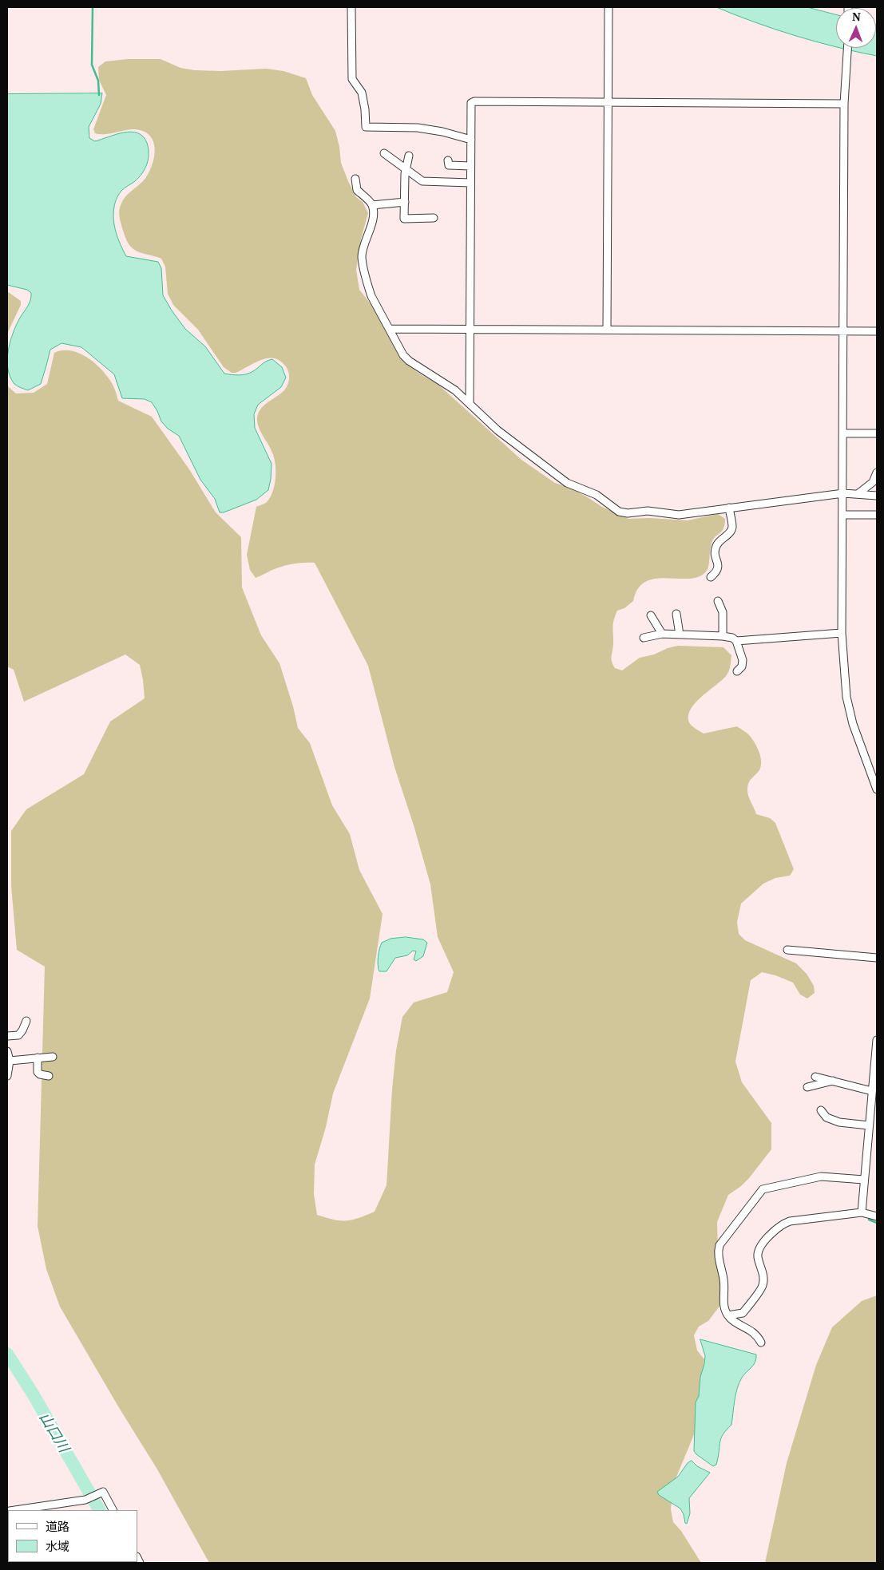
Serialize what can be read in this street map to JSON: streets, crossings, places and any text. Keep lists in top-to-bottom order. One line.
{"water":["山口川"],"legend":["道路","水域"],"north":"top"}
